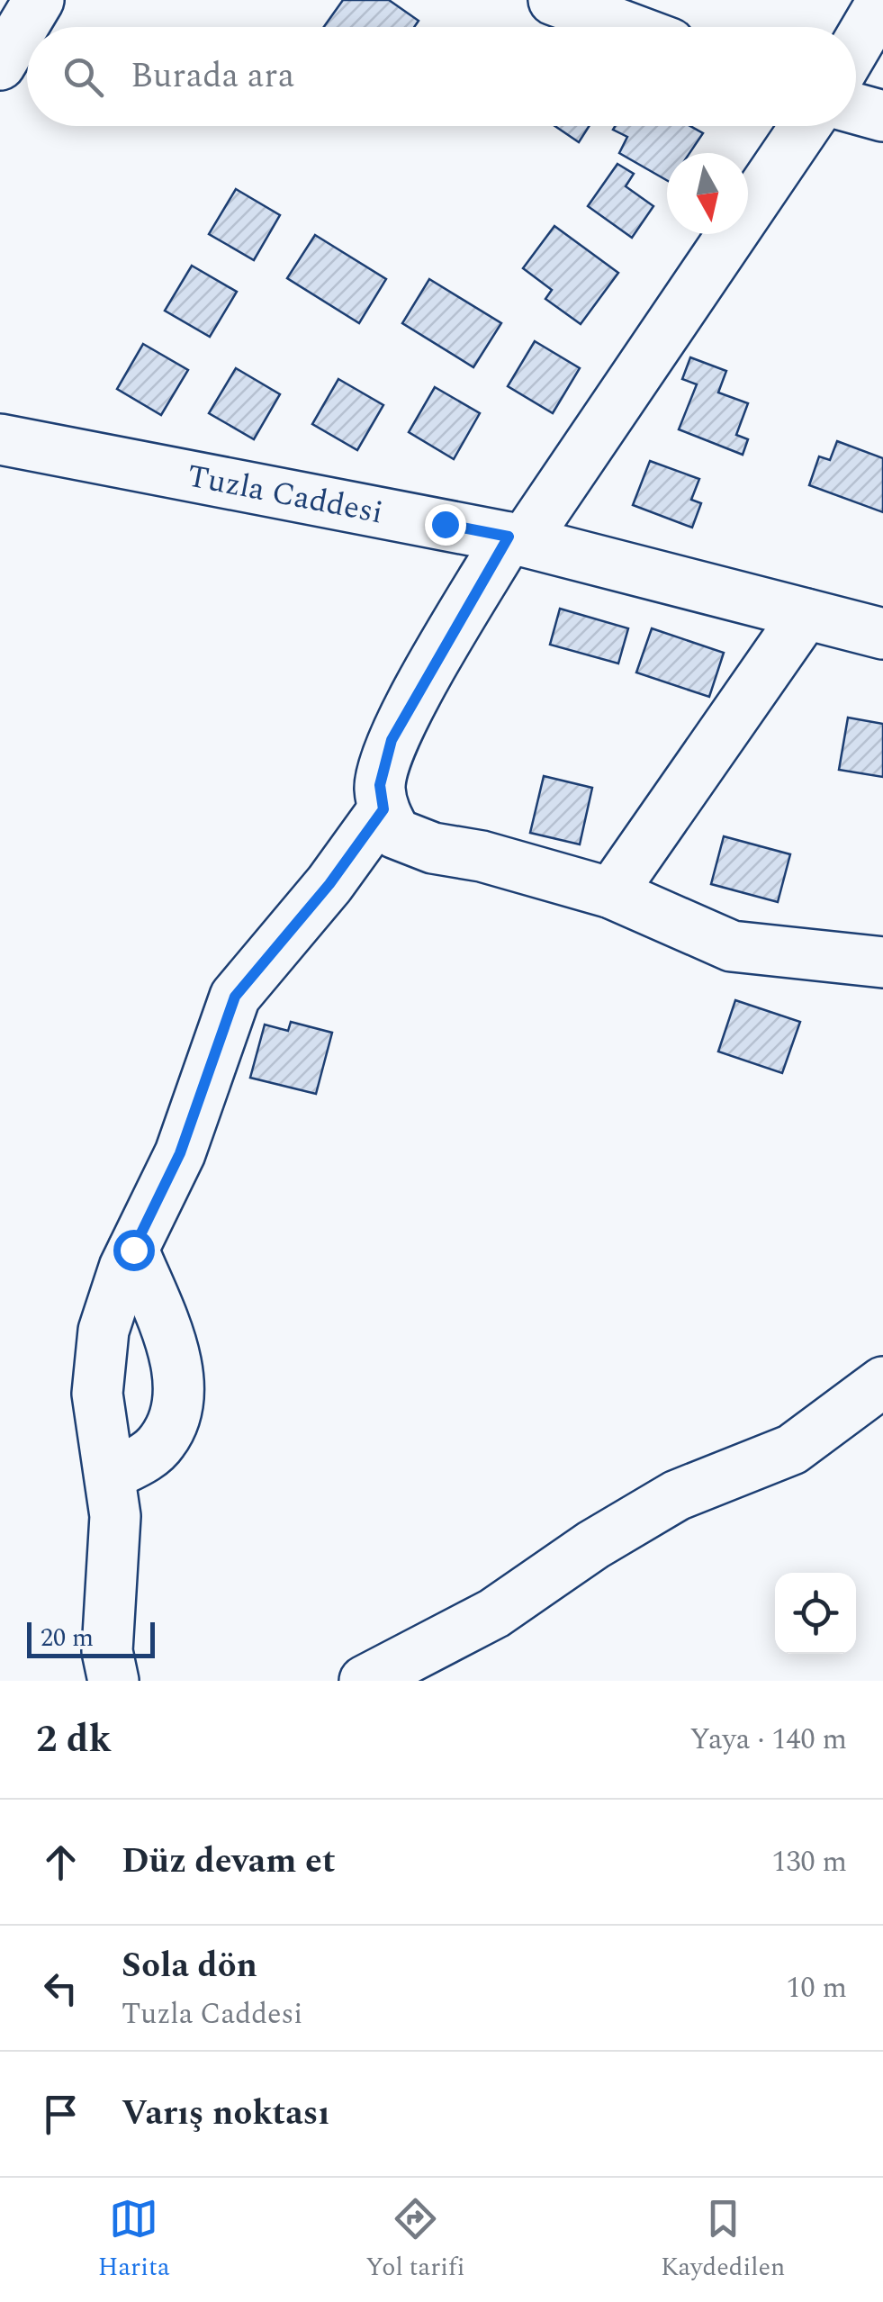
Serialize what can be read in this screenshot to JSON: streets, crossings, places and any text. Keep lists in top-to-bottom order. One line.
{"streets":{"street":["Tuzla Caddesi"]},"scale_bar":"20 m","north":"bottom","page":{"search":"Burada ara","scale":"20 m","heading":["2 dk","Yaya · 140 m"],"list":[["Düz devam et","130 m"],["Sola dön","Tuzla Caddesi","10 m"],"Varış noktası"],"nav":["Harita","Yol tarifi","Kaydedilen"]}}
